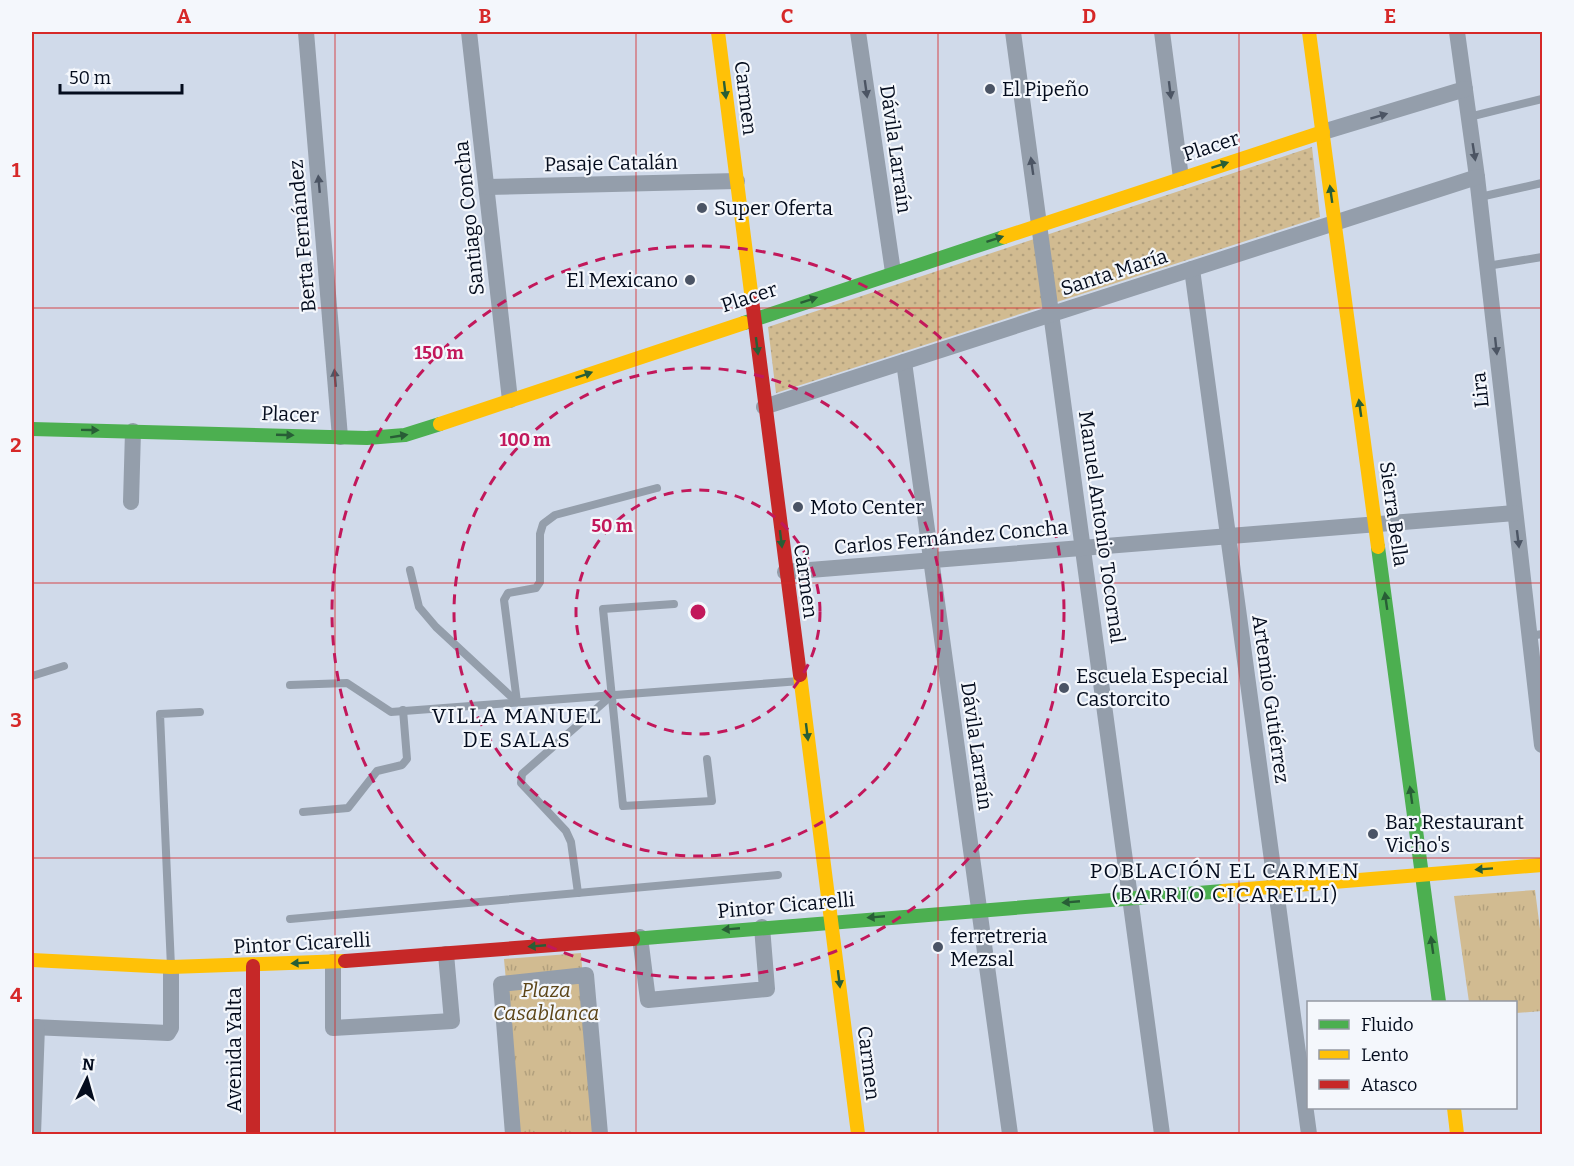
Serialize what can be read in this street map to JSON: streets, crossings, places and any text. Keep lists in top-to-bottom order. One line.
{"streets":{"street":["Carmen","Placer","Dávila Larraín","Pasaje Catalán","Santiago Concha","Berta Fernández","Santa María","Lira","Sierra Bella","Manuel Antonio Tocornal","Carlos Fernández Concha","Artemio Gutiérrez","Pintor Cicarelli","Avenida Yalta"]},"crossings":[["Carmen","Placer"],["Carmen","Pasaje Catalán"],["Carmen","Santa María"],["Carmen","Carlos Fernández Concha"],["Carmen","Pintor Cicarelli"],["Placer","Dávila Larraín"],["Placer","Santiago Concha"],["Placer","Berta Fernández"],["Placer","Lira"],["Placer","Sierra Bella"],["Placer","Manuel Antonio Tocornal"],["Dávila Larraín","Santa María"],["Dávila Larraín","Carlos Fernández Concha"],["Dávila Larraín","Pintor Cicarelli"],["Pasaje Catalán","Santiago Concha"],["Santa María","Lira"],["Santa María","Sierra Bella"],["Santa María","Manuel Antonio Tocornal"],["Santa María","Artemio Gutiérrez"],["Lira","Carlos Fernández Concha"],["Sierra Bella","Carlos Fernández Concha"],["Sierra Bella","Pintor Cicarelli"],["Manuel Antonio Tocornal","Carlos Fernández Concha"],["Manuel Antonio Tocornal","Pintor Cicarelli"],["Carlos Fernández Concha","Artemio Gutiérrez"],["Artemio Gutiérrez","Pintor Cicarelli"],["Pintor Cicarelli","Avenida Yalta"]],"one_way":["Carmen","Placer","Berta Fernández","Lira","Sierra Bella","Pintor Cicarelli"],"districts":["VILLA MANUEL DE SALAS","POBLACIÓN EL CARMEN (BARRIO CICARELLI)"],"parks":["Plaza Casablanca"],"places":["El Pipeño","Super Oferta","El Mexicano","Moto Center","Escuela Especial Castorcito","Bar Restaurant Vicho's","ferretreria Mezsal"],"legend":["Fluido","Lento","Atasco"],"scale_bar":"50 m","north":"top","grid":{"columns":["A","B","C","D","E"],"rows":["1","2","3","4"]},"rings":["150 m","100 m","50 m"]}
